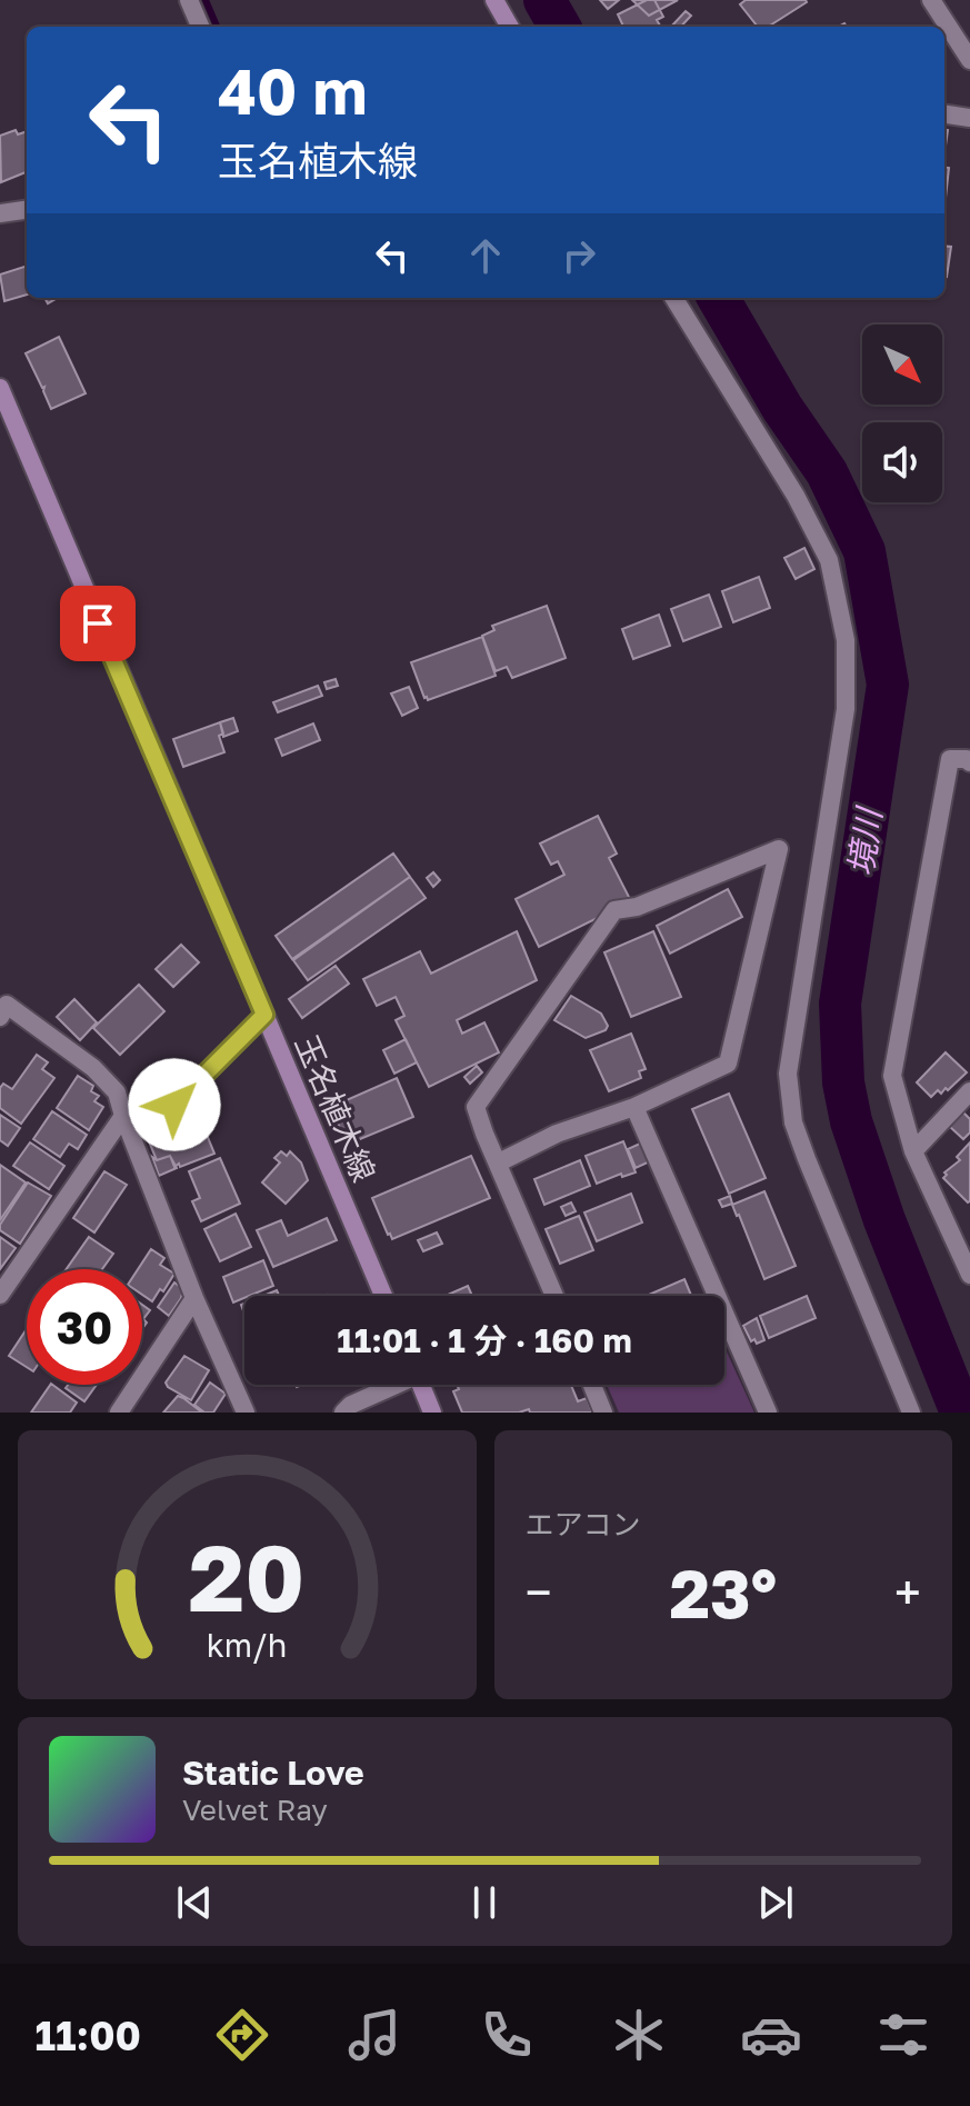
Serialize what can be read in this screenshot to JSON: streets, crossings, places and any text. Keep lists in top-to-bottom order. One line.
{"streets":{"main road":["玉名植木線"]},"water":["境川"],"north":"bottom right","page":{"turn":["40 m","玉名植木線"],"limit":"30","trip":"11:01 · 1 分 · 160 m","tile":"エアコン","heat":["−","23°","+"],"song":["Static Love","Velvet Ray"],"tabs":"11:00","gauge":["20","km/h"]}}
